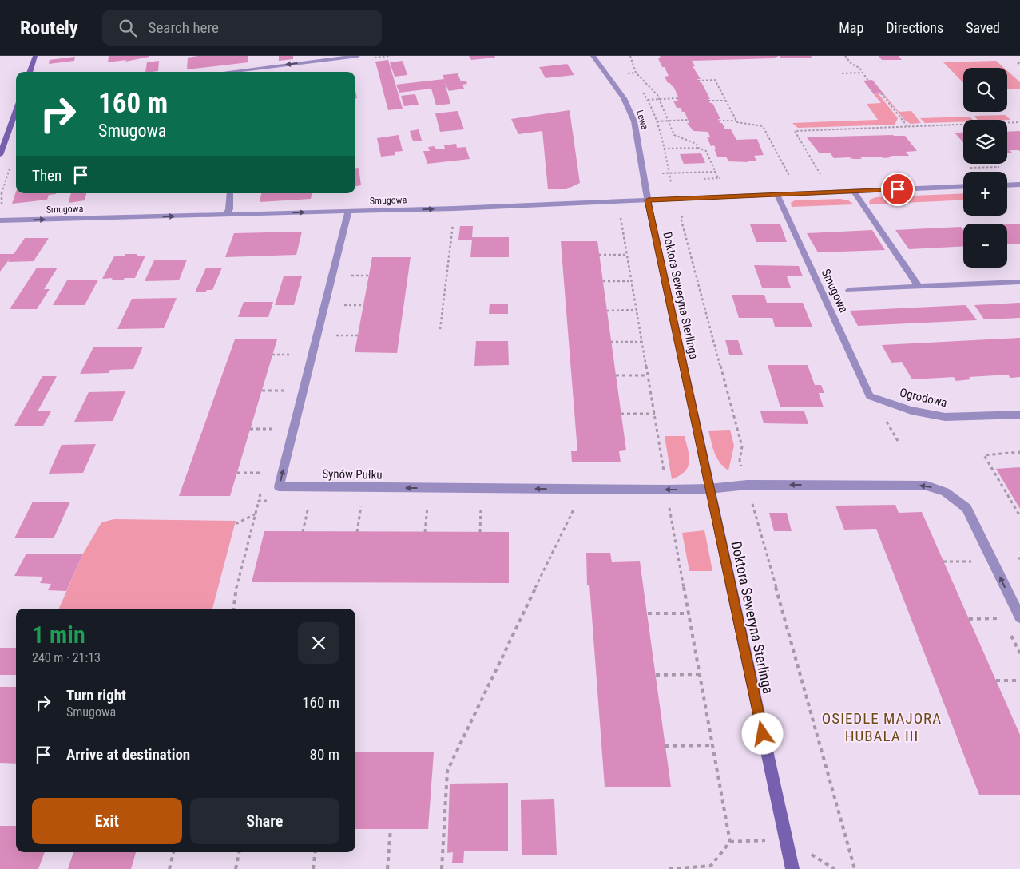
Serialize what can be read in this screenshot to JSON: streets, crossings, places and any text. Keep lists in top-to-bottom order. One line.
{"streets":{"street":["Lewa","Smugowa","Doktora Seweryna Sterlinga","Ogrodowa","Synów Pułku"]},"crossings":[["Lewa","Smugowa"],["Lewa","Doktora Seweryna Sterlinga"],["Smugowa","Doktora Seweryna Sterlinga"],["Smugowa","Ogrodowa"],["Smugowa","Synów Pułku"],["Doktora Seweryna Sterlinga","Synów Pułku"]],"one_way":["Smugowa"],"districts":["OSIEDLE MAJORA HUBALA III"],"page":{"header":"Routely","search":"Search here","nav":["Map","Directions","Saved"],"map_buttons":["+","−"],"turn":["160 m","Smugowa"],"then":"Then","heading":["1 min","240 m · 21:13"],"list":[{"name":"Turn right","note":"Smugowa","value":"160 m"},{"name":"Arrive at destination","value":"80 m"}],"buttons":["Exit","Share"]}}
